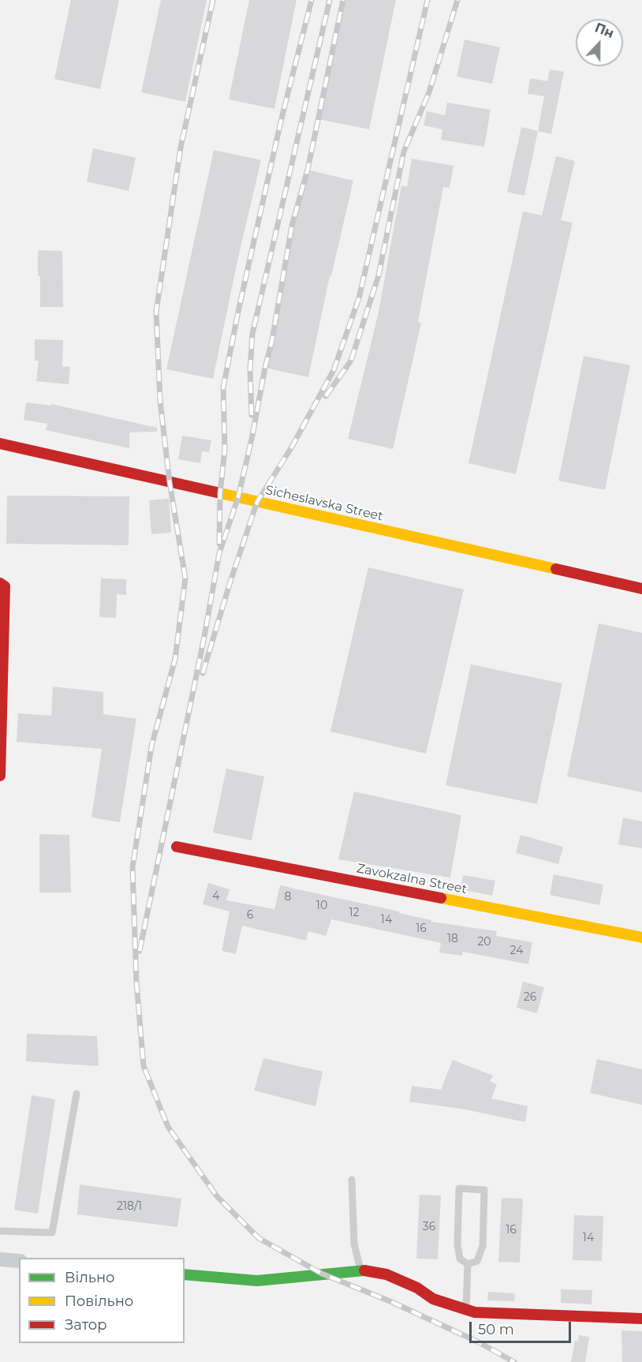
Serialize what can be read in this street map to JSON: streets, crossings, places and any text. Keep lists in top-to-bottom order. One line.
{"streets":{"street":["Sicheslavska Street","Zavokzalna Street"]},"house_numbers":["4","8","10","12","6","14","16","18","20","24","26","218/1","36","16","14"],"legend":["Вільно","Повільно","Затор"],"scale_bar":"50 m","north":"top"}
